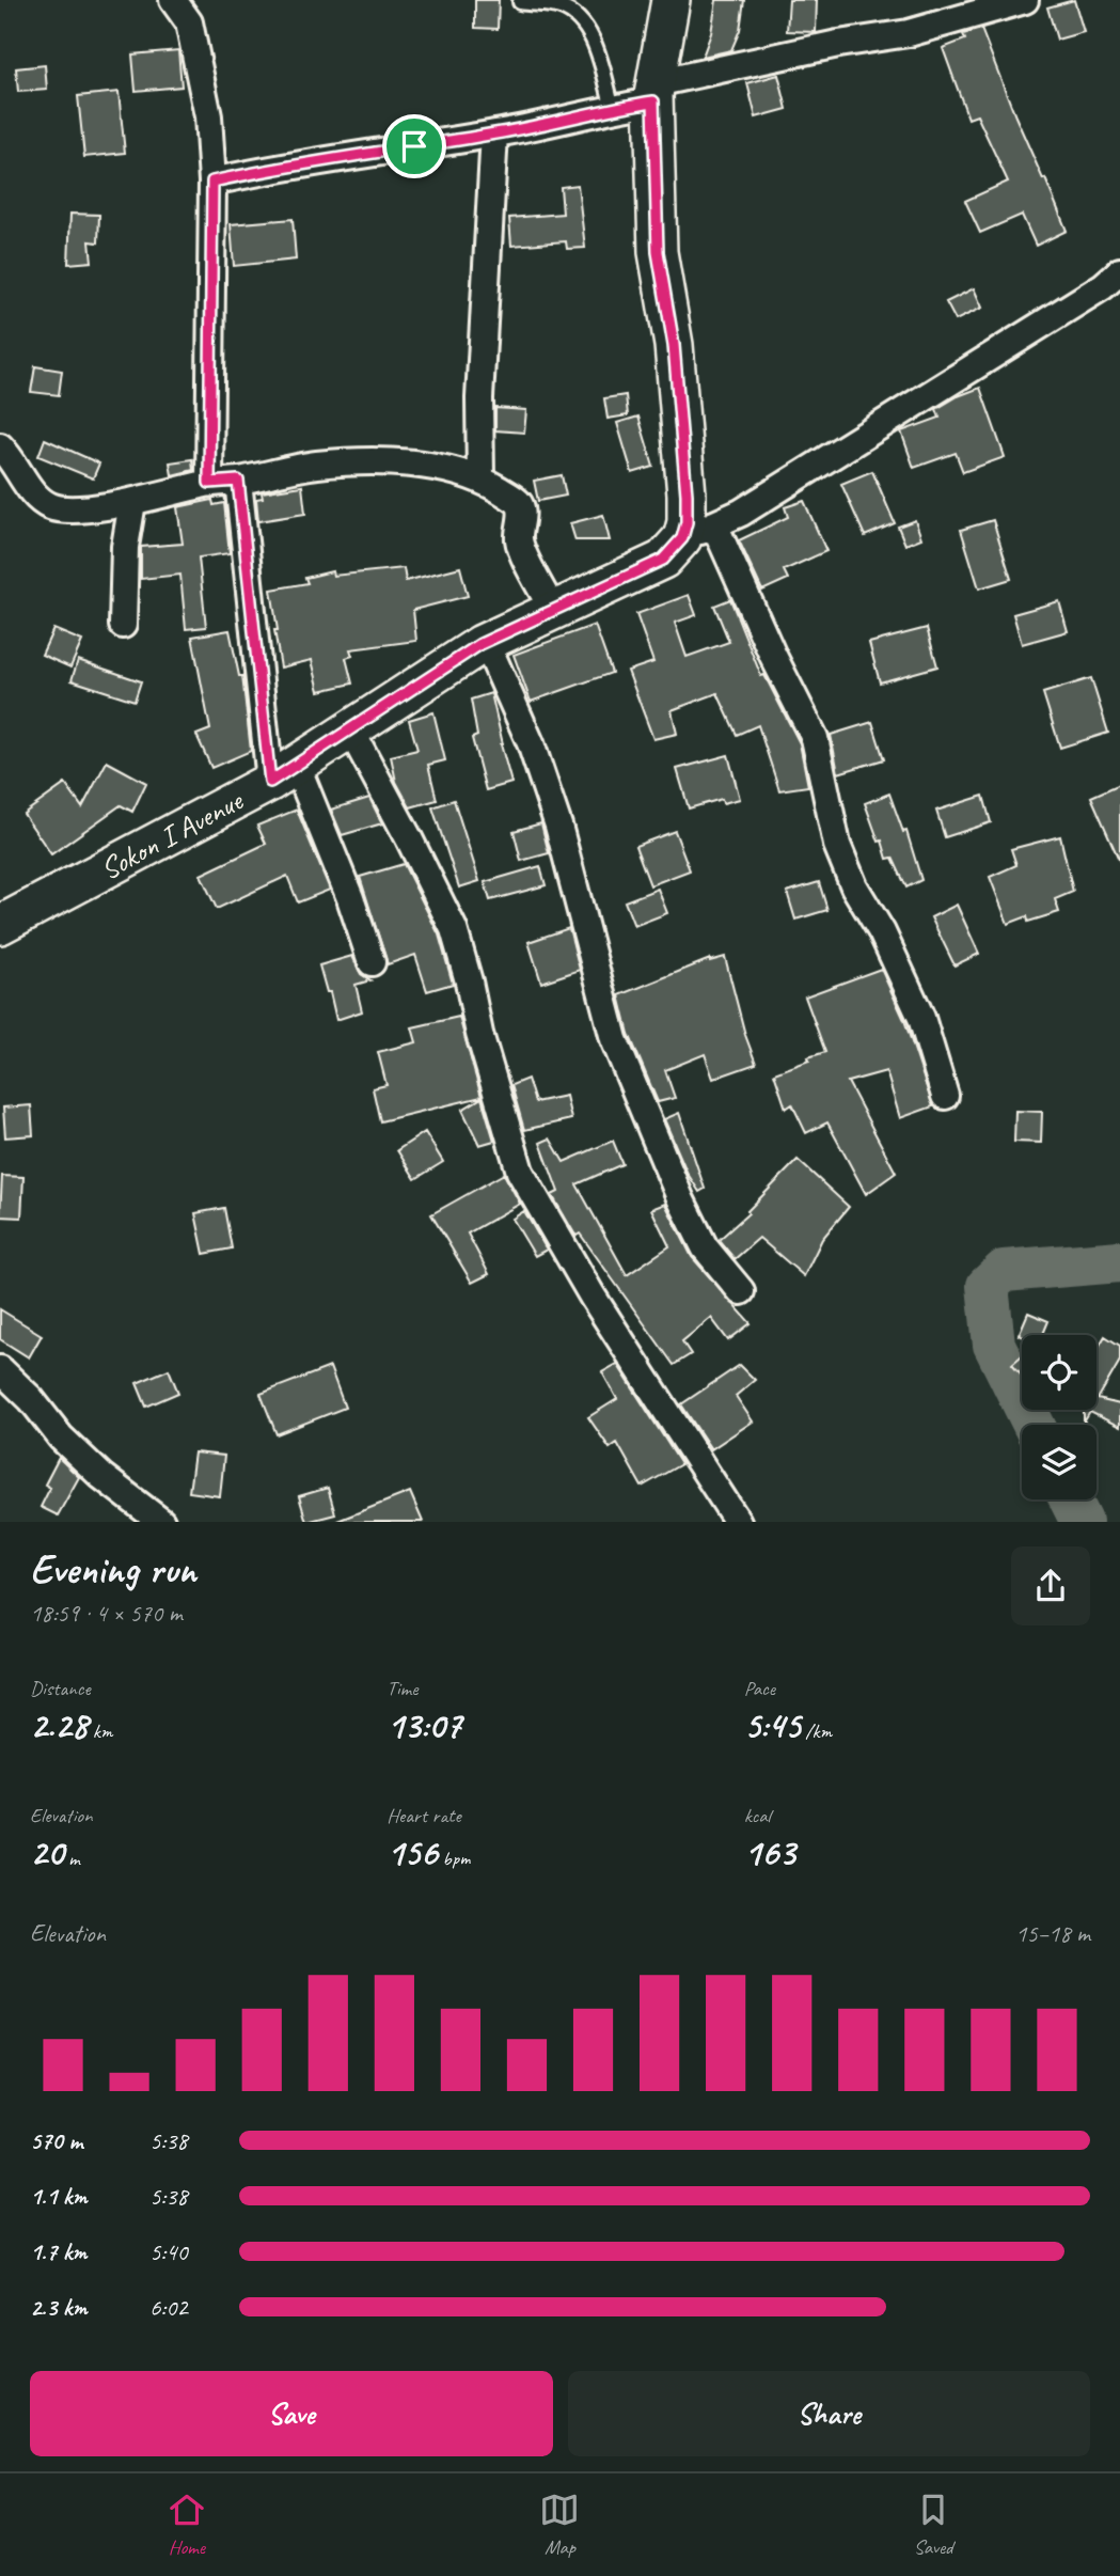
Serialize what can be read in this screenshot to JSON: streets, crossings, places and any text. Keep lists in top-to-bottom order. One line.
{"streets":{"street":["Sokon I Avenue"]},"page":{"heading":["Evening run","18:59 · 4 × 570 m"],"stats":[["Distance","2.28 km"],["Time","13:07"],["Pace","5:45 /km"],["Elevation","20 m"],["Heart rate","156 bpm"],["kcal","163"]],"chart":["Elevation","15–18 m"],"list":[{"name":"570 m","note":"5:38"},{"name":"1.1 km","note":"5:38"},{"name":"1.7 km","note":"5:40"},{"name":"2.3 km","note":"6:02"}],"buttons":["Save","Share"],"tabs":["Home","Map","Saved"]}}
